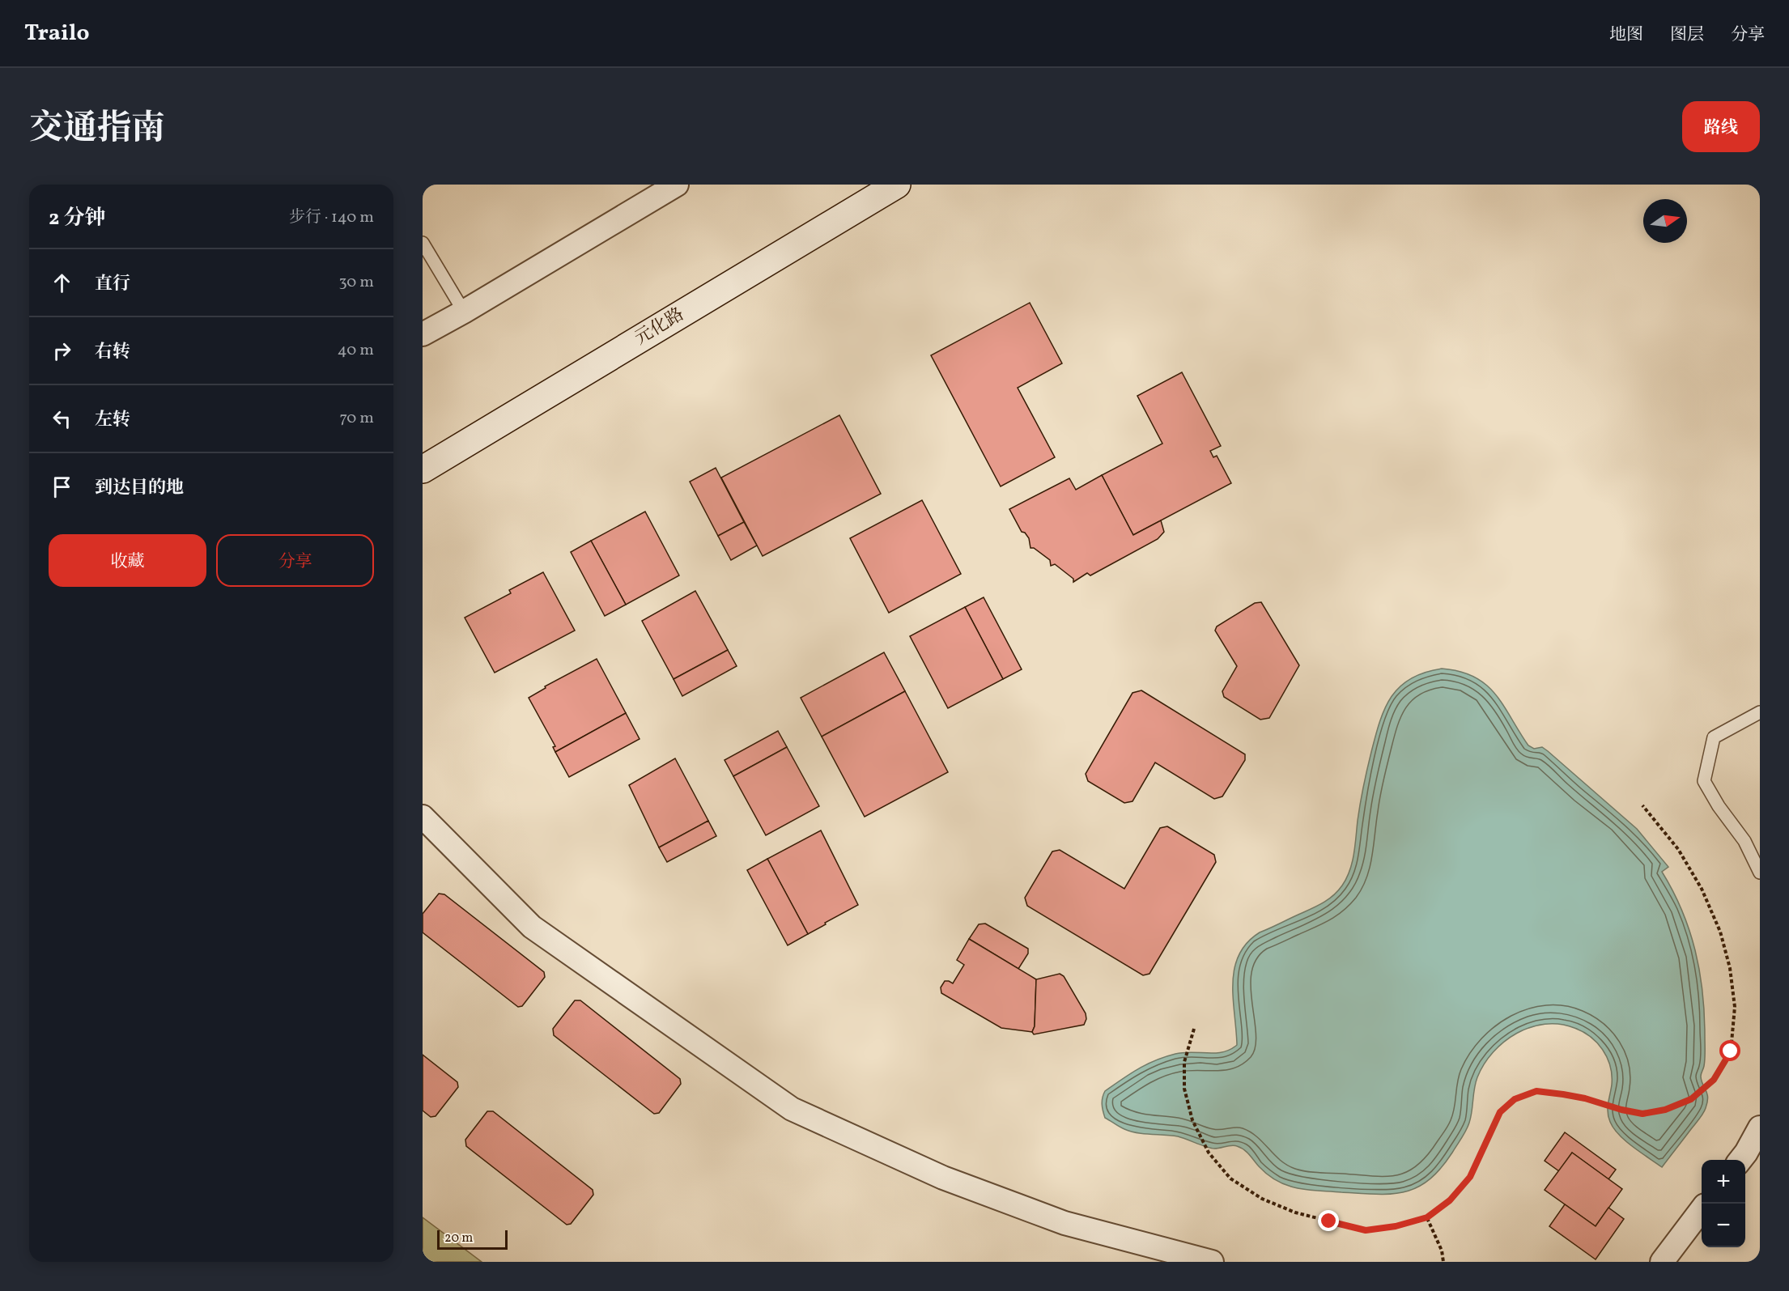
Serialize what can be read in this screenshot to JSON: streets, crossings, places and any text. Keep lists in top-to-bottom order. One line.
{"streets":{"street":["元化路"]},"scale_bar":"20 m","north":"right","page":{"header":"Trailo","nav":["地图","图层","分享"],"title":"交通指南","buttons":["路线",["收藏","分享"]],"heading":["2 分钟","步行 · 140 m"],"list":[["直行","30 m"],["右转","40 m"],["左转","70 m"],"到达目的地"],"map_buttons":["+","−"],"scale":"20 m"}}
